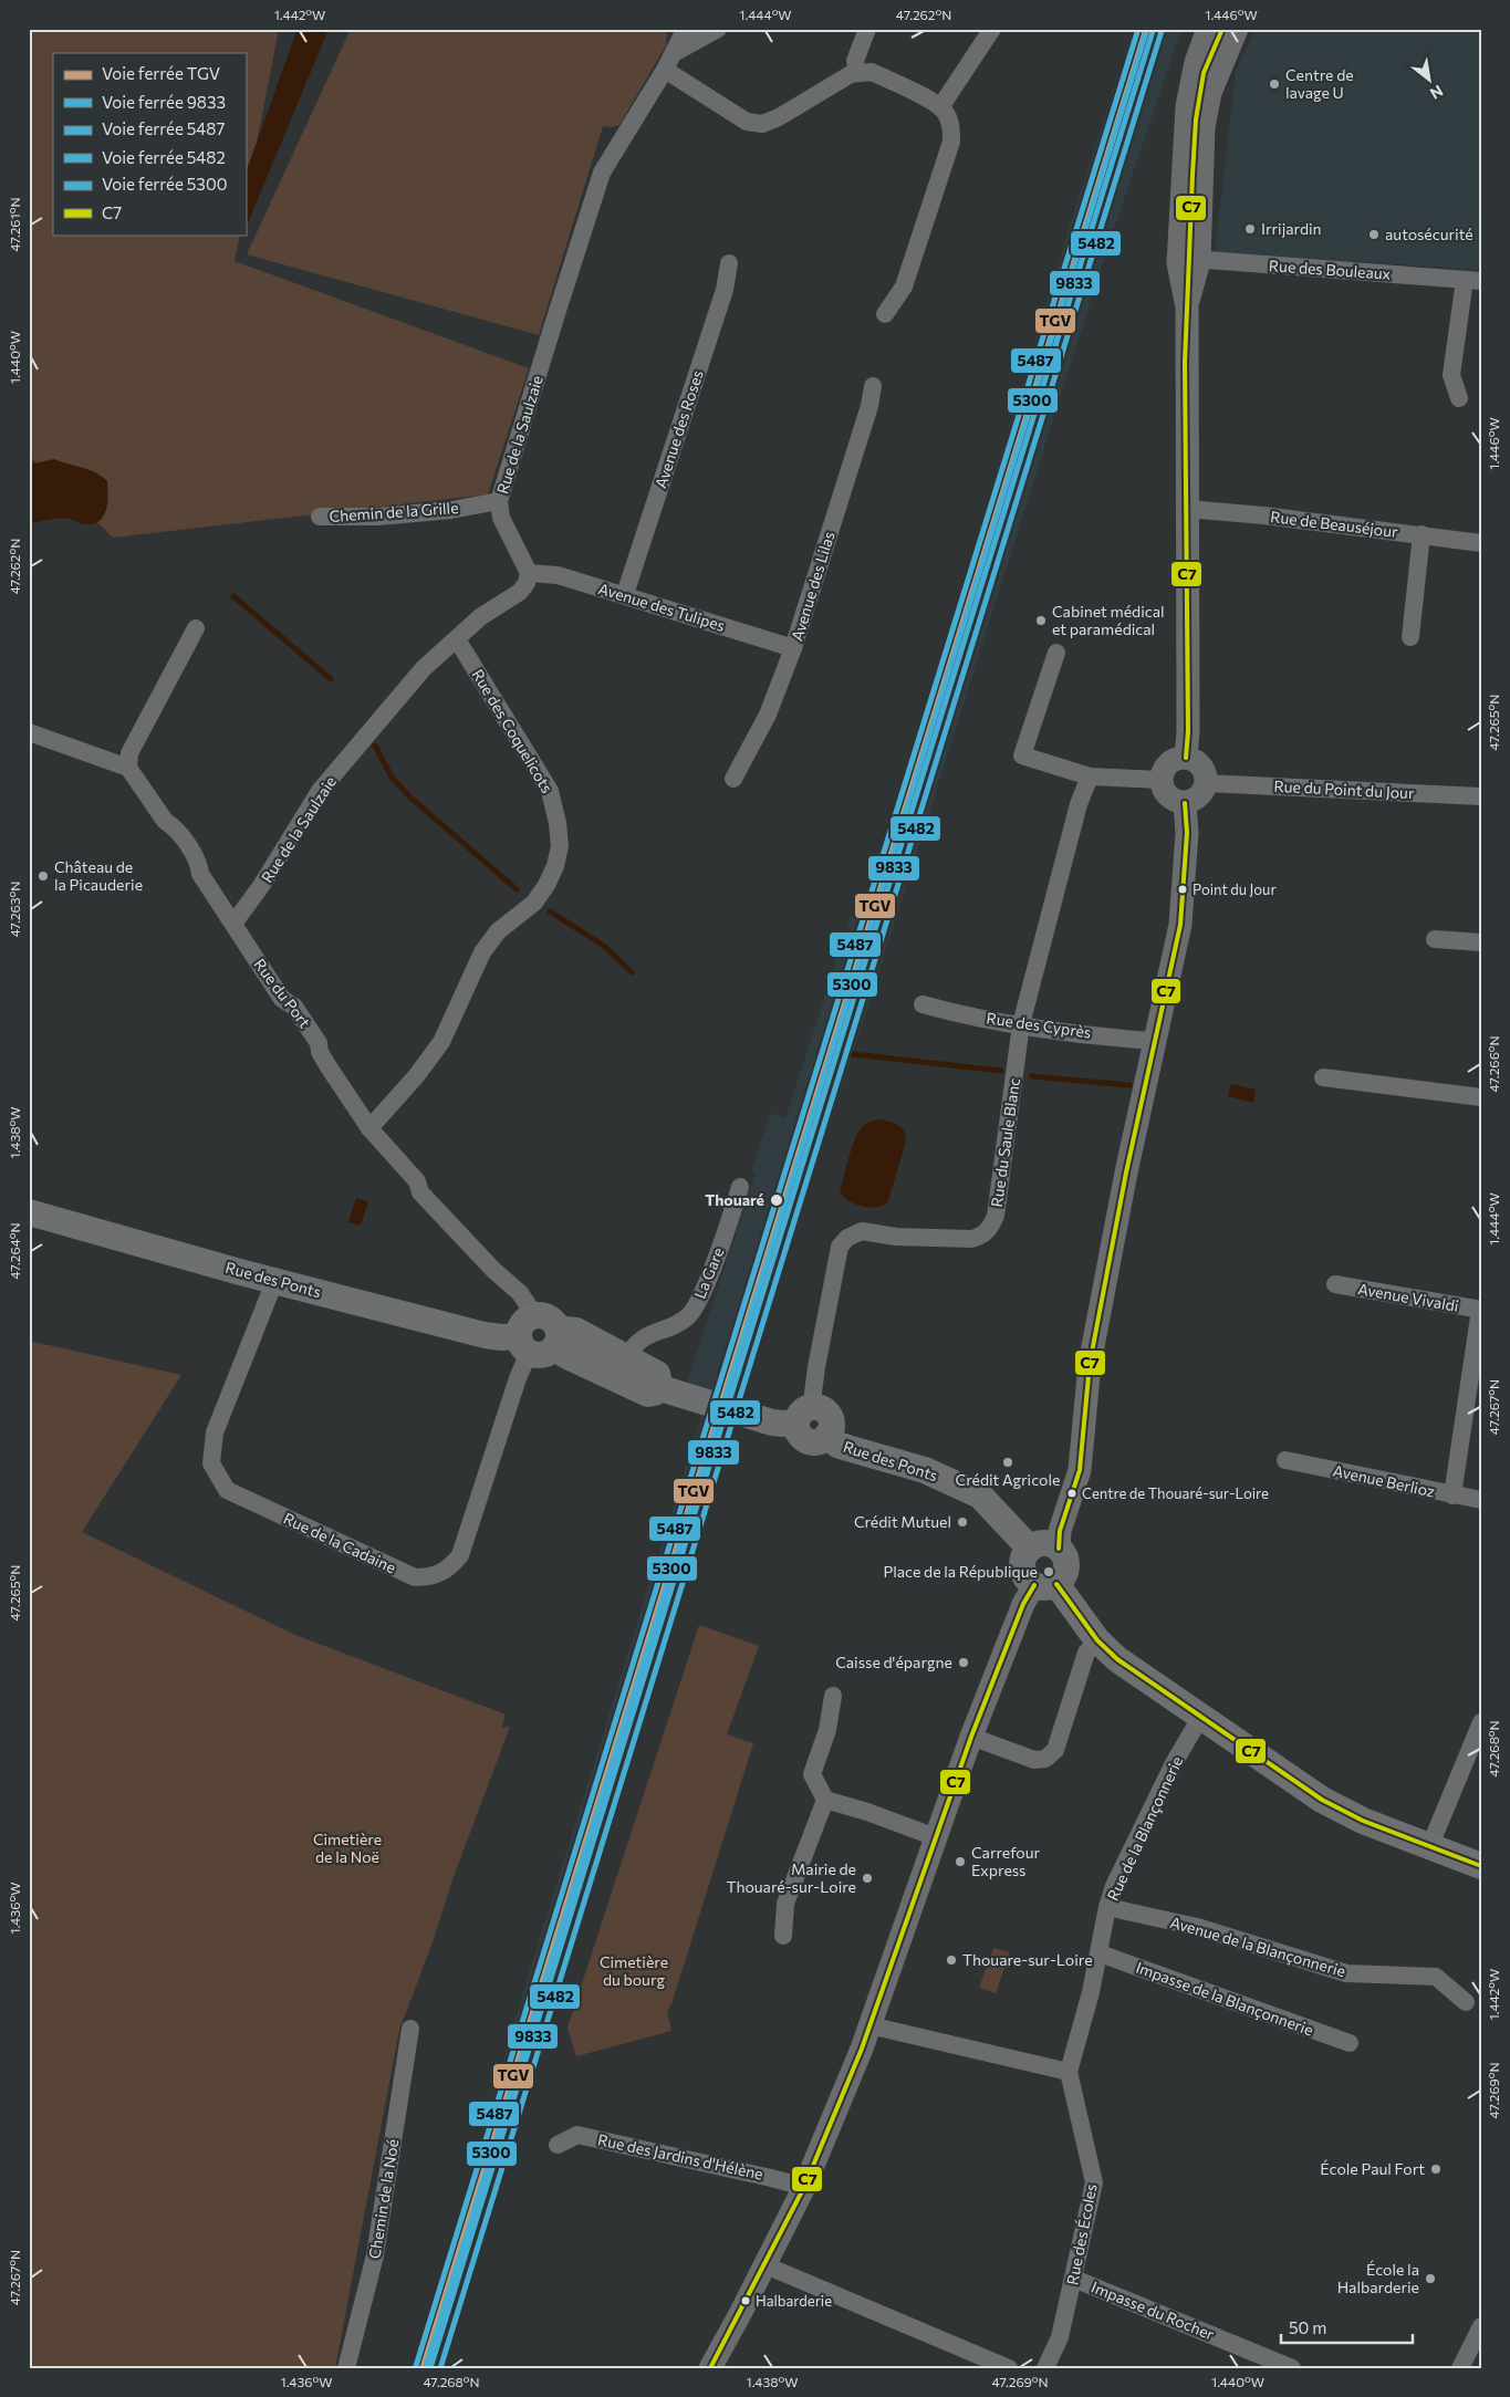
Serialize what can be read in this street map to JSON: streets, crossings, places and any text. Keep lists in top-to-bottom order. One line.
{"streets":{"main road":["Rue des Ponts"],"street":["Rue des Bouleaux","Avenue des Roses","Rue de la Saulzaie","Chemin de la Grille","Rue de Beauséjour","Avenue des Lilas","Avenue des Tulipes","Rue des Coquelicots","Rue du Point du Jour","Rue du Port","Rue des Cyprès","Rue du Saule Blanc","La Gare","Avenue Vivaldi","Avenue Berlioz","Rue de la Cadaine","Rue de la Blançonnerie","Avenue de la Blançonnerie","Impasse de la Blançonnerie","Rue des Jardins d'Hélène","Chemin de la Noé","Rue des Écoles","Impasse du Rocher"]},"crossings":[["Avenue des Roses","Avenue des Tulipes"],["Rue de la Saulzaie","Chemin de la Grille"],["Rue de la Saulzaie","Avenue des Tulipes"],["Rue de la Saulzaie","Rue des Coquelicots"],["Rue de la Saulzaie","Rue du Port"],["Avenue des Lilas","Avenue des Tulipes"],["Rue des Coquelicots","Rue du Port"],["Rue du Port","Rue des Ponts"],["Rue du Port","Rue de la Cadaine"],["Rue des Cyprès","Rue du Saule Blanc"],["Rue du Saule Blanc","Rue des Ponts"],["La Gare","Rue des Ponts"],["Rue des Ponts","Rue de la Cadaine"],["Rue de la Blançonnerie","Avenue de la Blançonnerie"],["Rue de la Blançonnerie","Impasse de la Blançonnerie"],["Rue de la Blançonnerie","Rue des Écoles"],["Rue des Écoles","Impasse du Rocher"]],"parks":["Cimetière de la Noë","Cimetière du bourg"],"places":["Centre de lavage U","Irrijardin","autosécurité","Cabinet médical et paramédical","Château de la Picauderie","Point du Jour","Thouaré","Crédit Agricole","Centre de Thouaré-sur-Loire","Crédit Mutuel","Place de la République","Caisse d'épargne","Carrefour Express","Mairie de Thouaré-sur-Loire","Thouare-sur-Loire","École Paul Fort","École la Halbarderie","Halbarderie"],"lines":["rail line TGV","rail line 5487","rail line 5300","transit line C7","rail line 9833","rail line 5482"],"legend":["Voie ferrée TGV","Voie ferrée 9833","Voie ferrée 5487","Voie ferrée 5482","Voie ferrée 5300","C7"],"scale_bar":"50 m","north":"bottom right","coordinates":["1.442°W","1.444°W","47.262°N","1.446°W","47.261°N","1.440°W","47.265°N","47.263°N","47.266°N","1.438°W","47.264°N","47.267°N","47.268°N","1.436°W","47.269°N"]}
